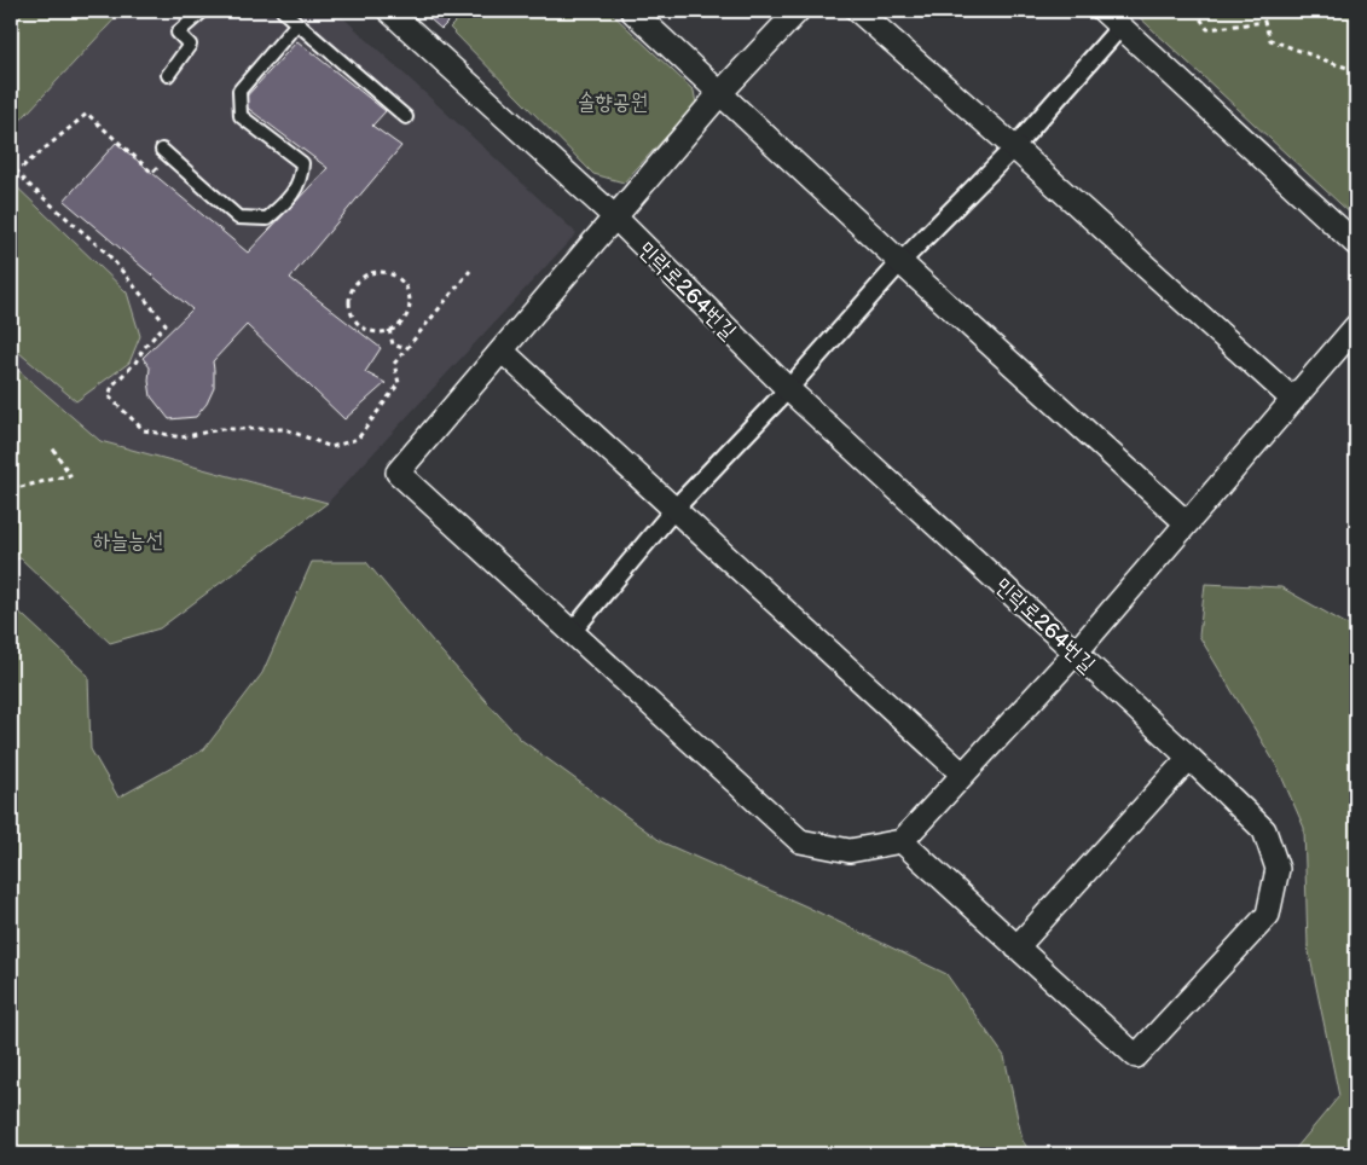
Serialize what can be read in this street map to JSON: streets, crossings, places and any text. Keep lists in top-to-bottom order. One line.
{"streets":{"street":["민락로264번길"]},"parks":["솔향공원","하늘능선"]}
